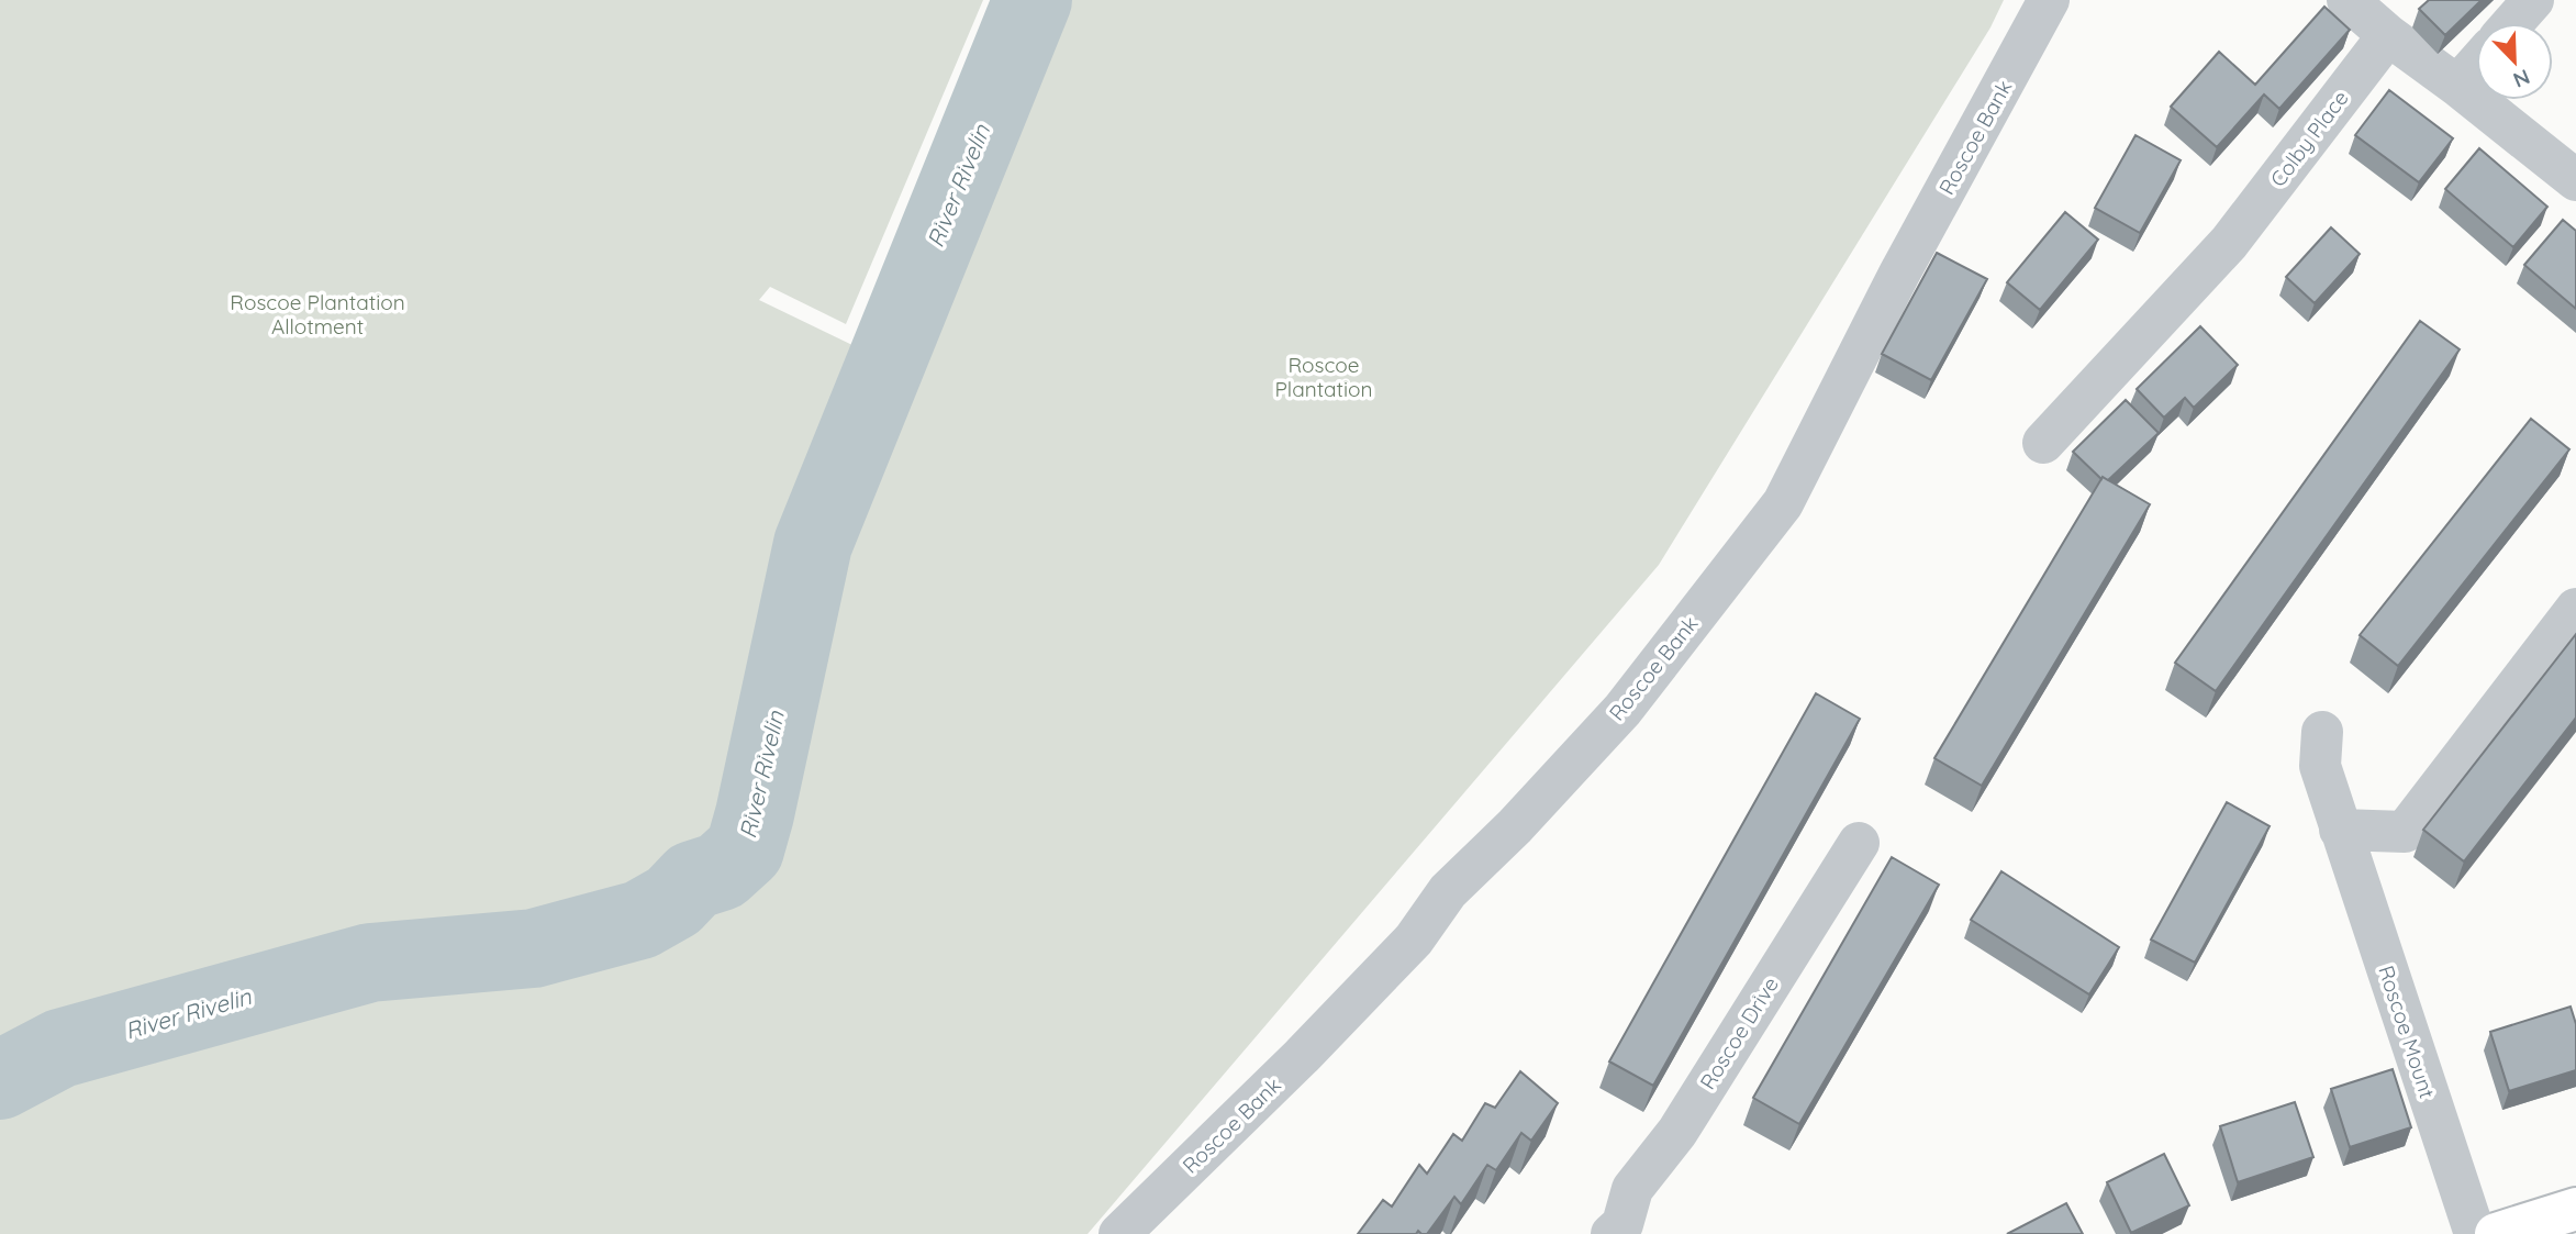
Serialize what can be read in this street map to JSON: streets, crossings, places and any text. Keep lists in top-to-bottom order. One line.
{"streets":{"street":["Roscoe Bank","Colby Place","Roscoe Mount","Roscoe Drive"]},"water":["River Rivelin"],"parks":["Roscoe Plantation Allotment","Roscoe Plantation"],"north":"bottom right"}
